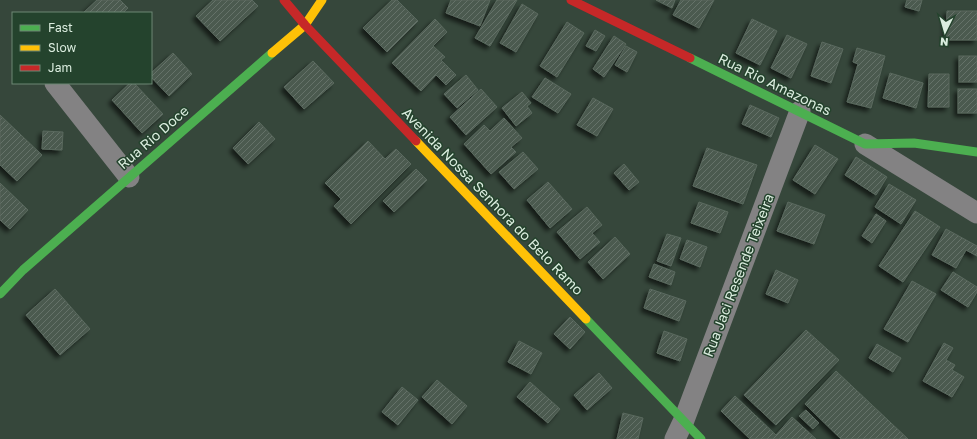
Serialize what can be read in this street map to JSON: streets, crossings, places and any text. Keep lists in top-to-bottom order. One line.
{"streets":{"street":["Rua Rio Amazonas","Rua Rio Doce","Avenida Nossa Senhora do Belo Ramo","Rua Jaci Resende Teixeira"]},"crossings":[["Rua Rio Amazonas","Rua Jaci Resende Teixeira"],["Rua Rio Doce","Avenida Nossa Senhora do Belo Ramo"],["Avenida Nossa Senhora do Belo Ramo","Rua Jaci Resende Teixeira"]],"legend":["Fast","Slow","Jam"],"north":"bottom"}
